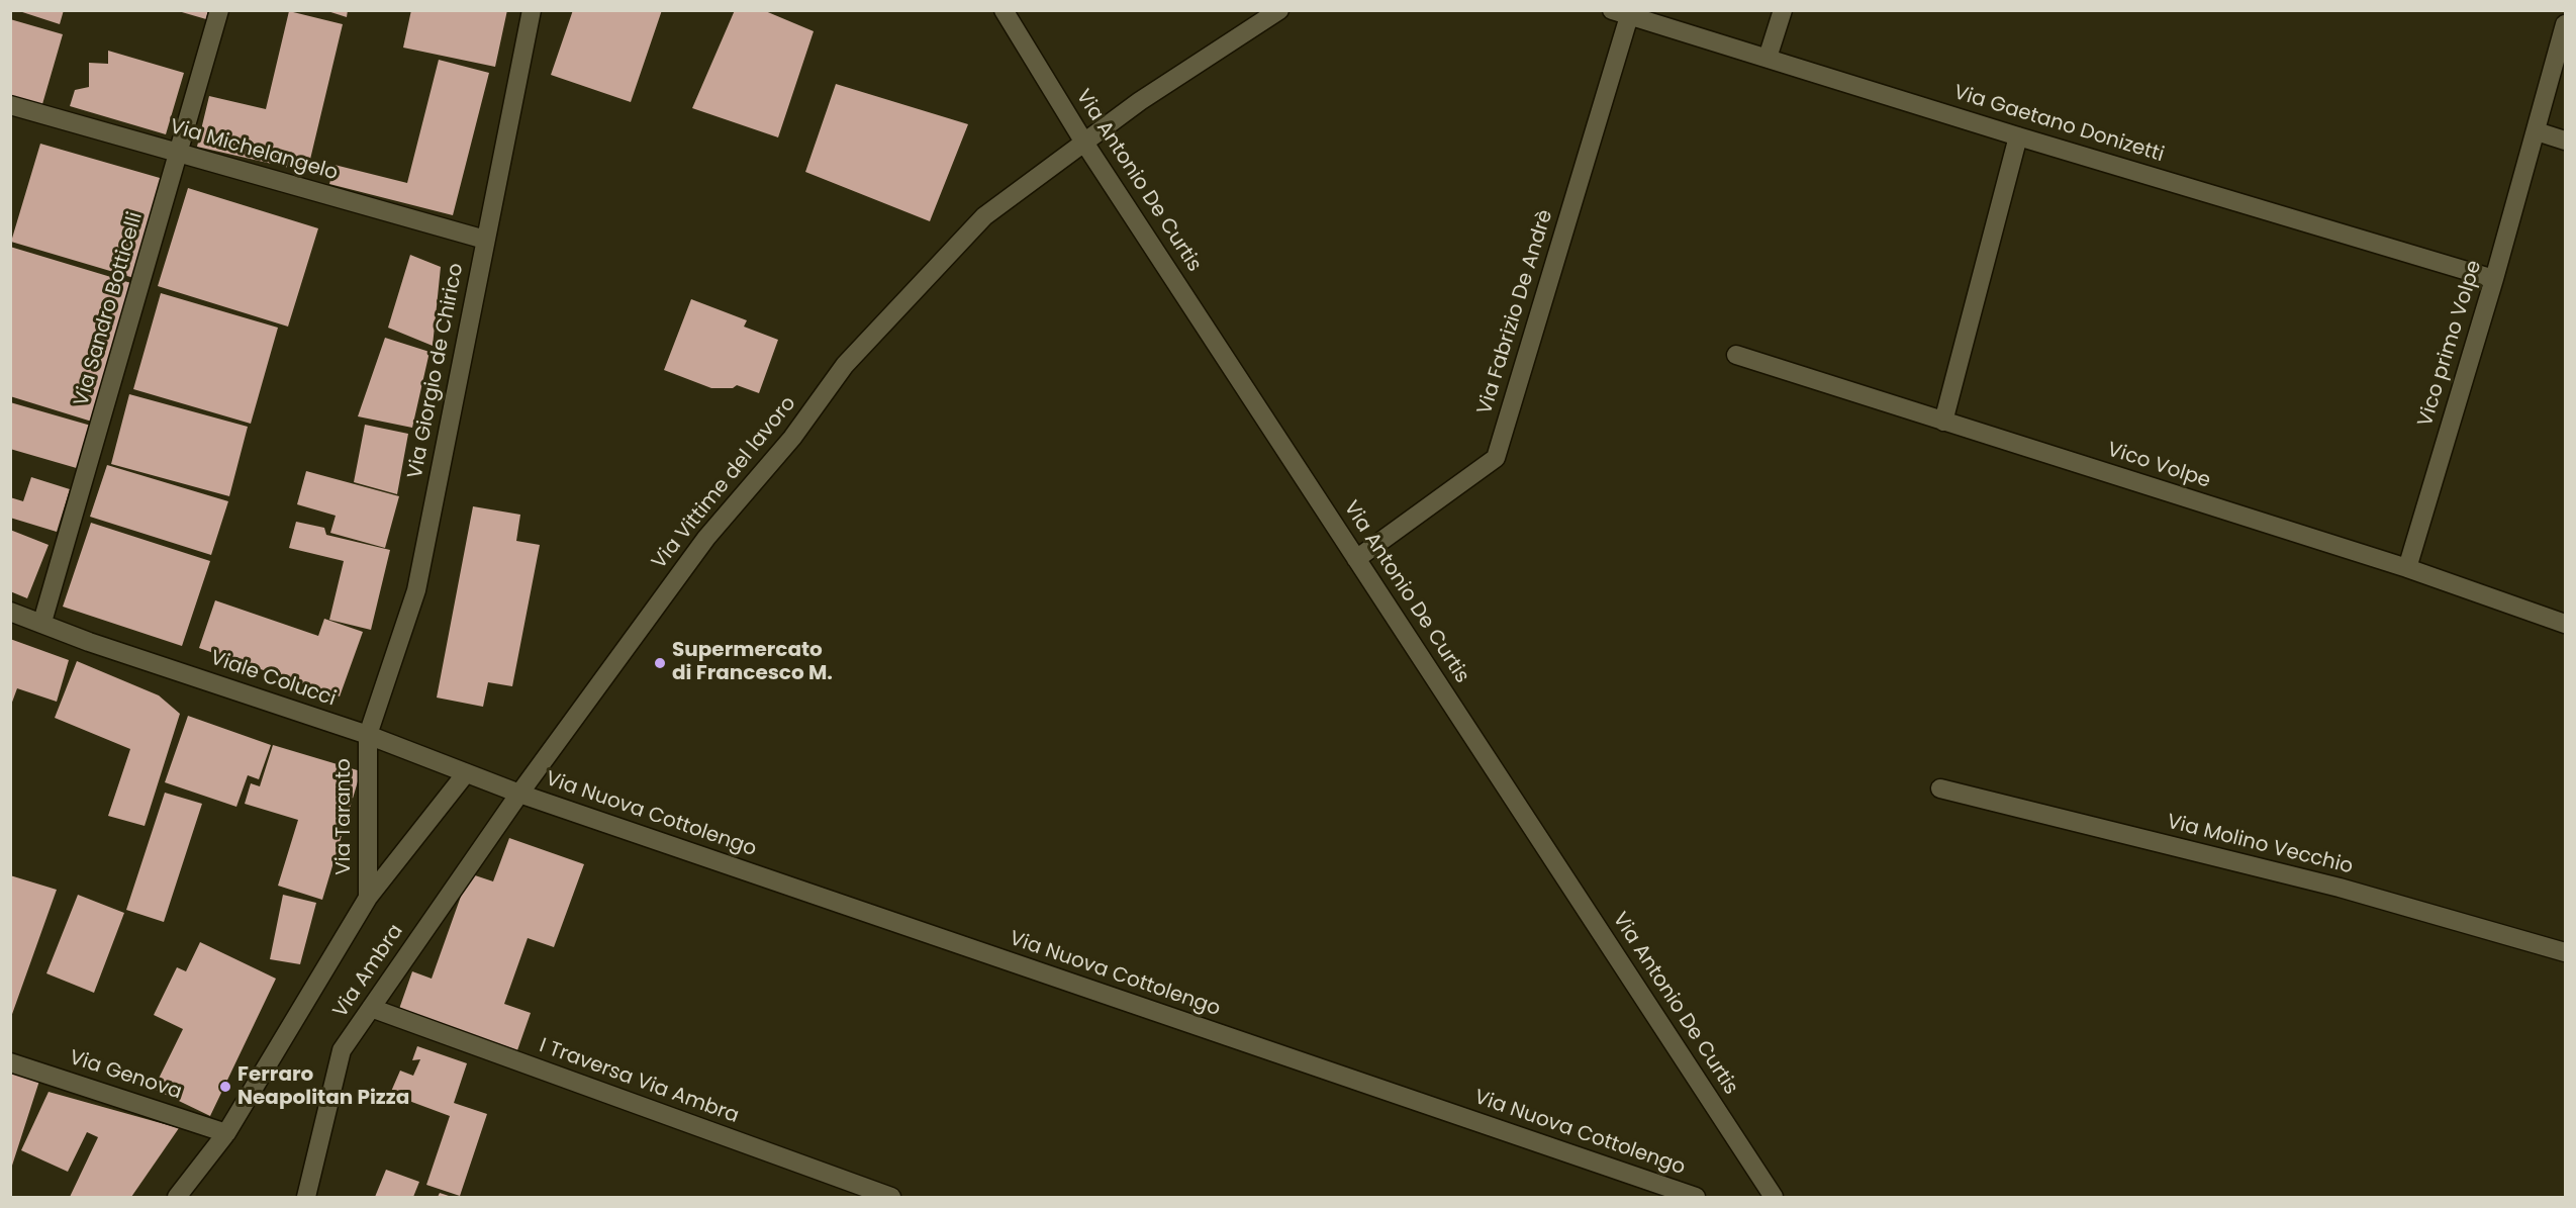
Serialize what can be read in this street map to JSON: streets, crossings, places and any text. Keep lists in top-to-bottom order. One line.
{"streets":{"street":["Via Gaetano Donizetti","Via Michelangelo","Via Antonio De Curtis","Via Sandro Botticelli","Via Fabrizio De Andrè","Vico primo Volpe","Via Giorgio de Chirico","Vico Volpe","Via Vittime del lavoro","Viale Colucci","Via Nuova Cottolengo","Via Taranto","Via Molino Vecchio","Via Ambra","Via Genova","I Traversa Via Ambra"]},"crossings":[["Via Gaetano Donizetti","Via Fabrizio De Andrè"],["Via Gaetano Donizetti","Vico primo Volpe"],["Via Michelangelo","Via Sandro Botticelli"],["Via Michelangelo","Via Giorgio de Chirico"],["Via Antonio De Curtis","Via Fabrizio De Andrè"],["Via Antonio De Curtis","Via Vittime del lavoro"],["Via Sandro Botticelli","Viale Colucci"],["Vico primo Volpe","Vico Volpe"],["Via Giorgio de Chirico","Viale Colucci"],["Via Giorgio de Chirico","Via Taranto"],["Via Vittime del lavoro","Viale Colucci"],["Via Vittime del lavoro","Via Nuova Cottolengo"],["Via Vittime del lavoro","Via Ambra"],["Viale Colucci","Via Nuova Cottolengo"],["Viale Colucci","Via Taranto"],["Viale Colucci","Via Ambra"],["Via Nuova Cottolengo","Via Ambra"],["Via Ambra","I Traversa Via Ambra"]],"places":["Supermercato di Francesco M.","Ferraro Neapolitan Pizza"]}
